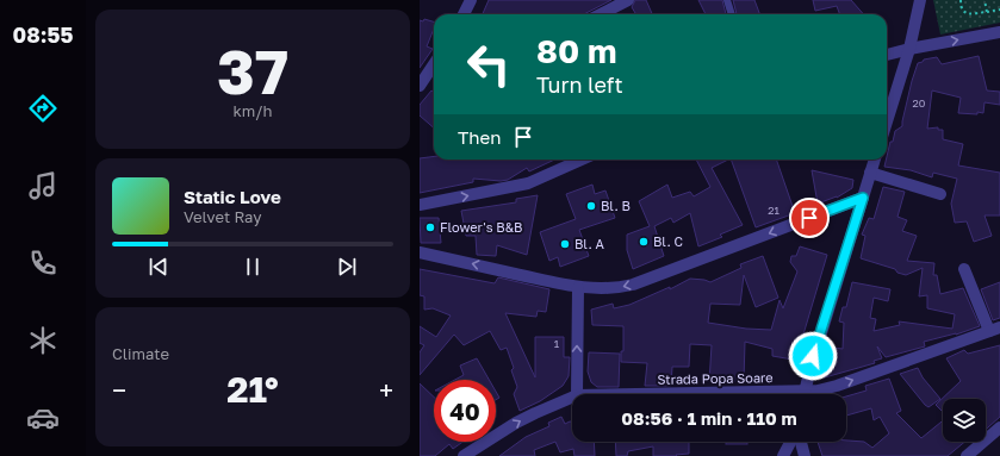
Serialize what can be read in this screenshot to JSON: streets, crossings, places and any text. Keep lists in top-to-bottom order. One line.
{"streets":{"street":["Strada Popa Soare"]},"one_way":["Strada Popa Soare"],"places":["Bl. B","Flower's B&B","Bl. C","Bl. A"],"house_numbers":["20","21","1"],"page":{"tabs":"08:55","tile":[["37","km/h"],"Climate"],"turn":["80 m","Turn left"],"then":"Then","song":["Static Love","Velvet Ray"],"heat":["−","21°","+"],"limit":"40","trip":"08:56 · 1 min · 110 m"}}
